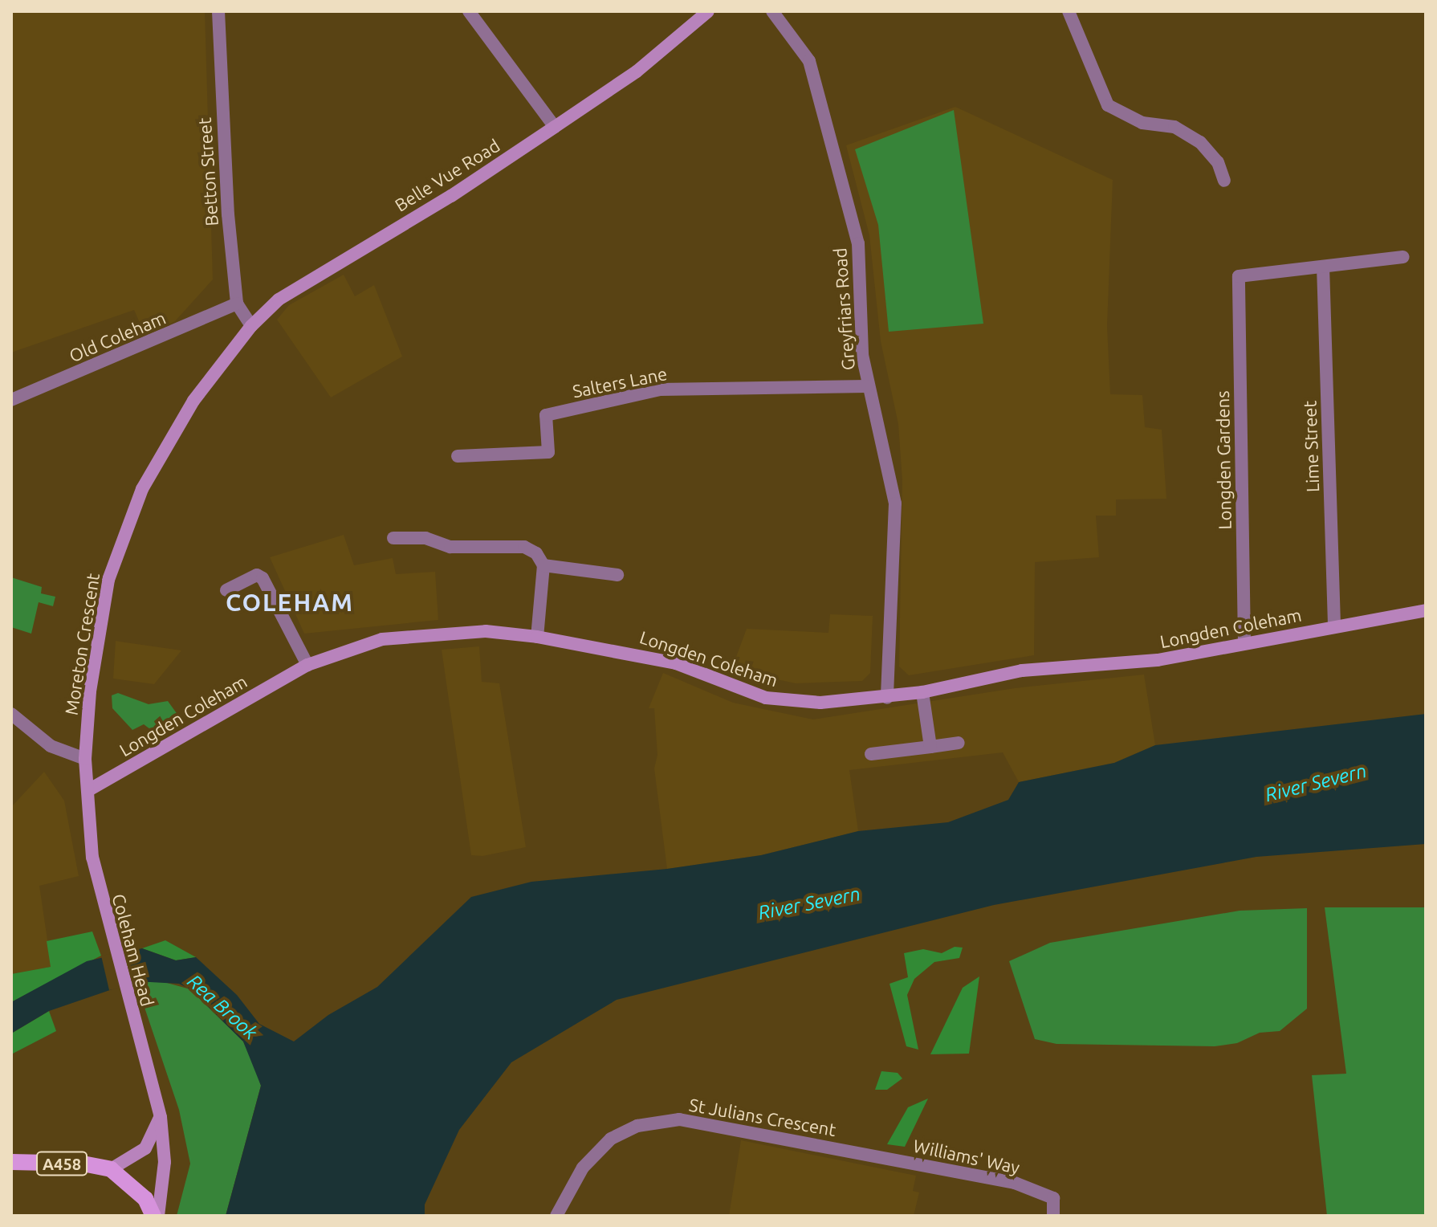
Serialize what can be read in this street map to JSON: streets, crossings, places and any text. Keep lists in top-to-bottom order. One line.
{"streets":{"main road":["A458"],"street":["Betton Street","Belle Vue Road","Greyfriars Road","Old Coleham","Salters Lane","Lime Street","Longden Gardens","Longden Coleham","Moreton Crescent","Coleham Head","St Julians Crescent","Williams' Way"]},"crossings":[["Betton Street","Belle Vue Road"],["Betton Street","Old Coleham"],["Belle Vue Road","Moreton Crescent"],["Greyfriars Road","Salters Lane"],["Greyfriars Road","Longden Coleham"],["Lime Street","Longden Gardens"],["Lime Street","Longden Coleham"],["Longden Gardens","Longden Coleham"],["Longden Coleham","Moreton Crescent"],["Longden Coleham","Coleham Head"],["Moreton Crescent","Coleham Head"],["Coleham Head","A458"],["St Julians Crescent","Williams' Way"]],"districts":["COLEHAM"],"water":["River Severn","Rea Brook"]}
